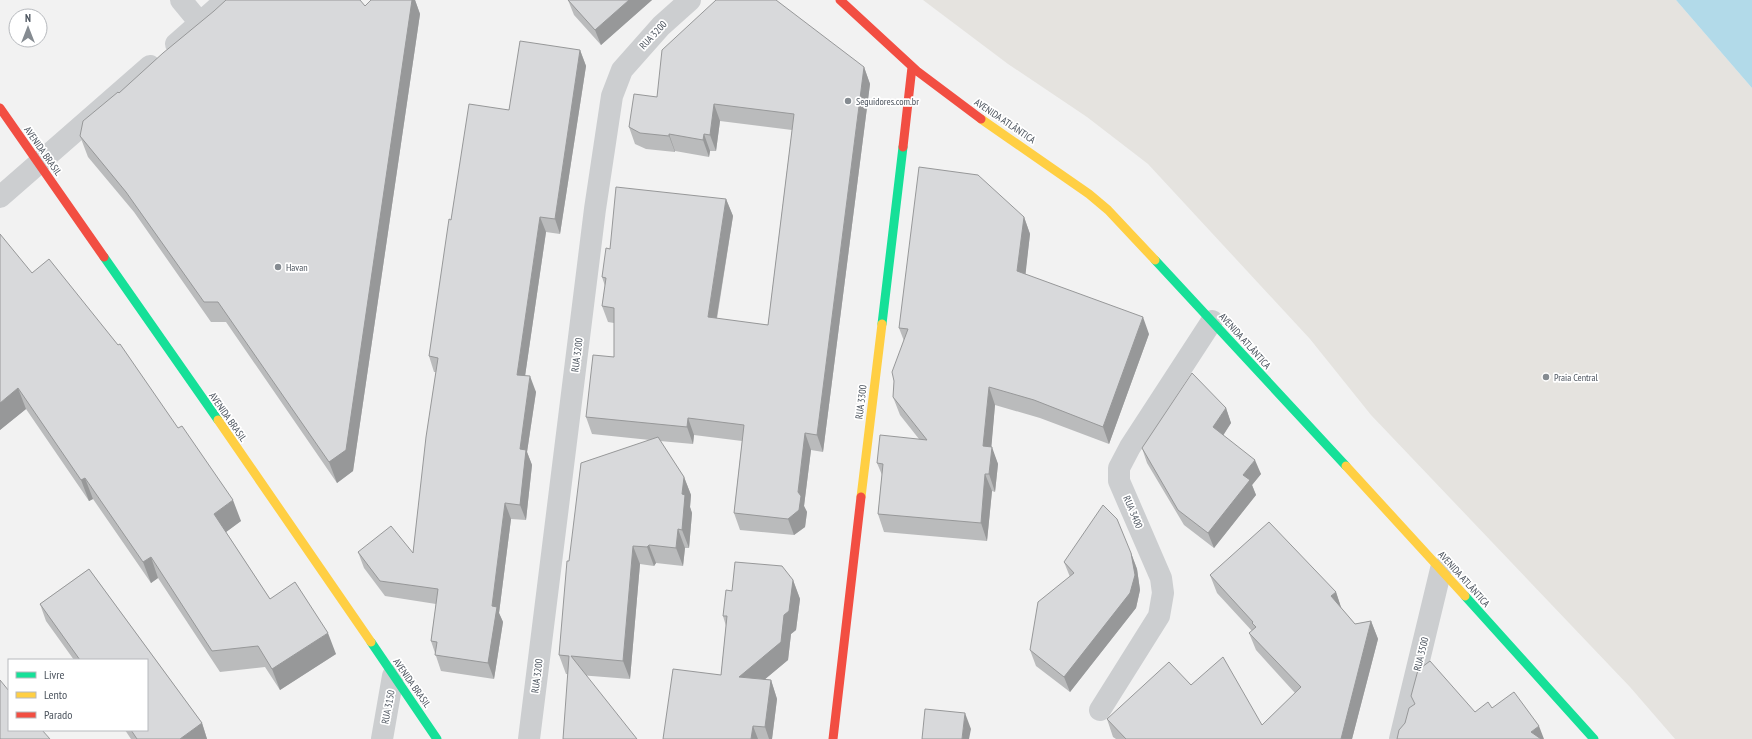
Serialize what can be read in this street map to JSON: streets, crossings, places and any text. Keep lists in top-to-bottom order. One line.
{"streets":{"main road":["AVENIDA ATLÂNTICA","AVENIDA BRASIL","RUA 3300"],"street":["RUA 3200","RUA 3400","RUA 3500","RUA 3150"]},"crossings":[["AVENIDA ATLÂNTICA","RUA 3300"],["AVENIDA ATLÂNTICA","RUA 3400"],["AVENIDA ATLÂNTICA","RUA 3500"],["AVENIDA BRASIL","RUA 3150"]],"places":["Seguidores.com.br","Havan","Praia Central"],"legend":["Livre","Lento","Parado"],"north":"top"}
